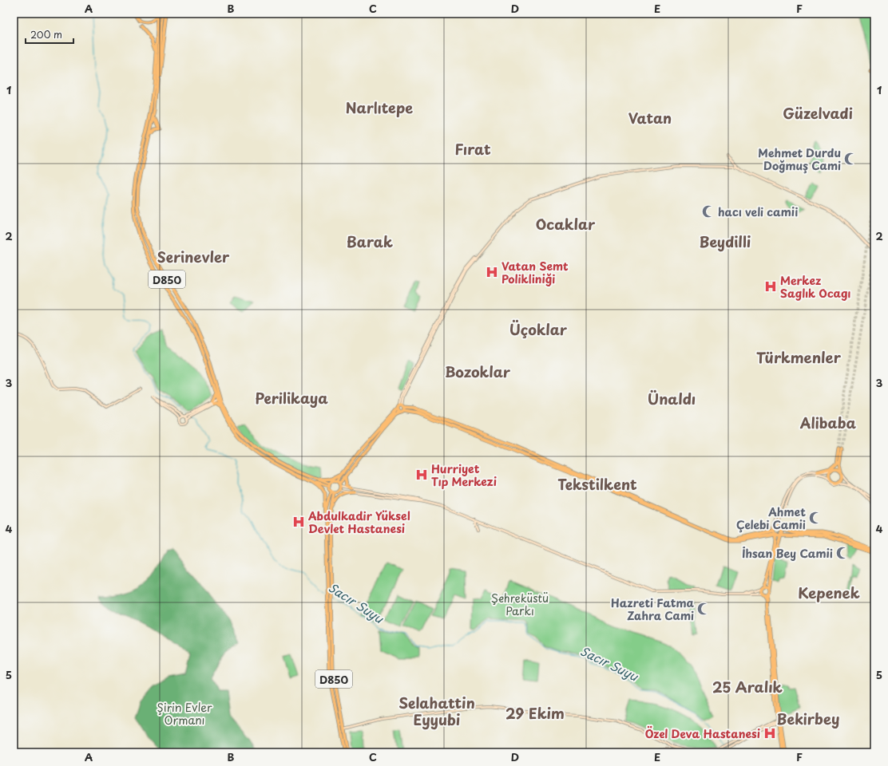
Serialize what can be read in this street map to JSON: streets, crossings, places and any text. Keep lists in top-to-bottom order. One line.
{"streets":{"main road":["D850"]},"districts":["Narlıtepe","Güzelvadi","Vatan","Fırat","Ocaklar","Barak","Beydilli","Serinevler","Üçoklar","Türkmenler","Bozoklar","Perilikaya","Ünaldı","Alibaba","Tekstilkent","Kepenek","25 Aralık","Selahattin Eyyubi","29 Ekim","Bekirbey"],"water":["Sacır Suyu"],"parks":["Şehreküstü Parkı","Şirin Evler Ormanı"],"places":{"mosque":["Mehmet Durdu Doğmuş Cami","hacı veli camii","Ahmet Çelebi Camii","İhsan Bey Camii","Hazreti Fatma Zahra Cami"],"hospital":["Vatan Semt Polikliniği","Merkez Saglık Ocagı","Hurriyet Tıp Merkezi","Abdulkadir Yüksel Devlet Hastanesi","Özel Deva Hastanesi"]},"scale_bar":"200 m","grid":{"columns":["A","B","C","D","E","F"],"rows":["1","2","3","4","5"]}}
